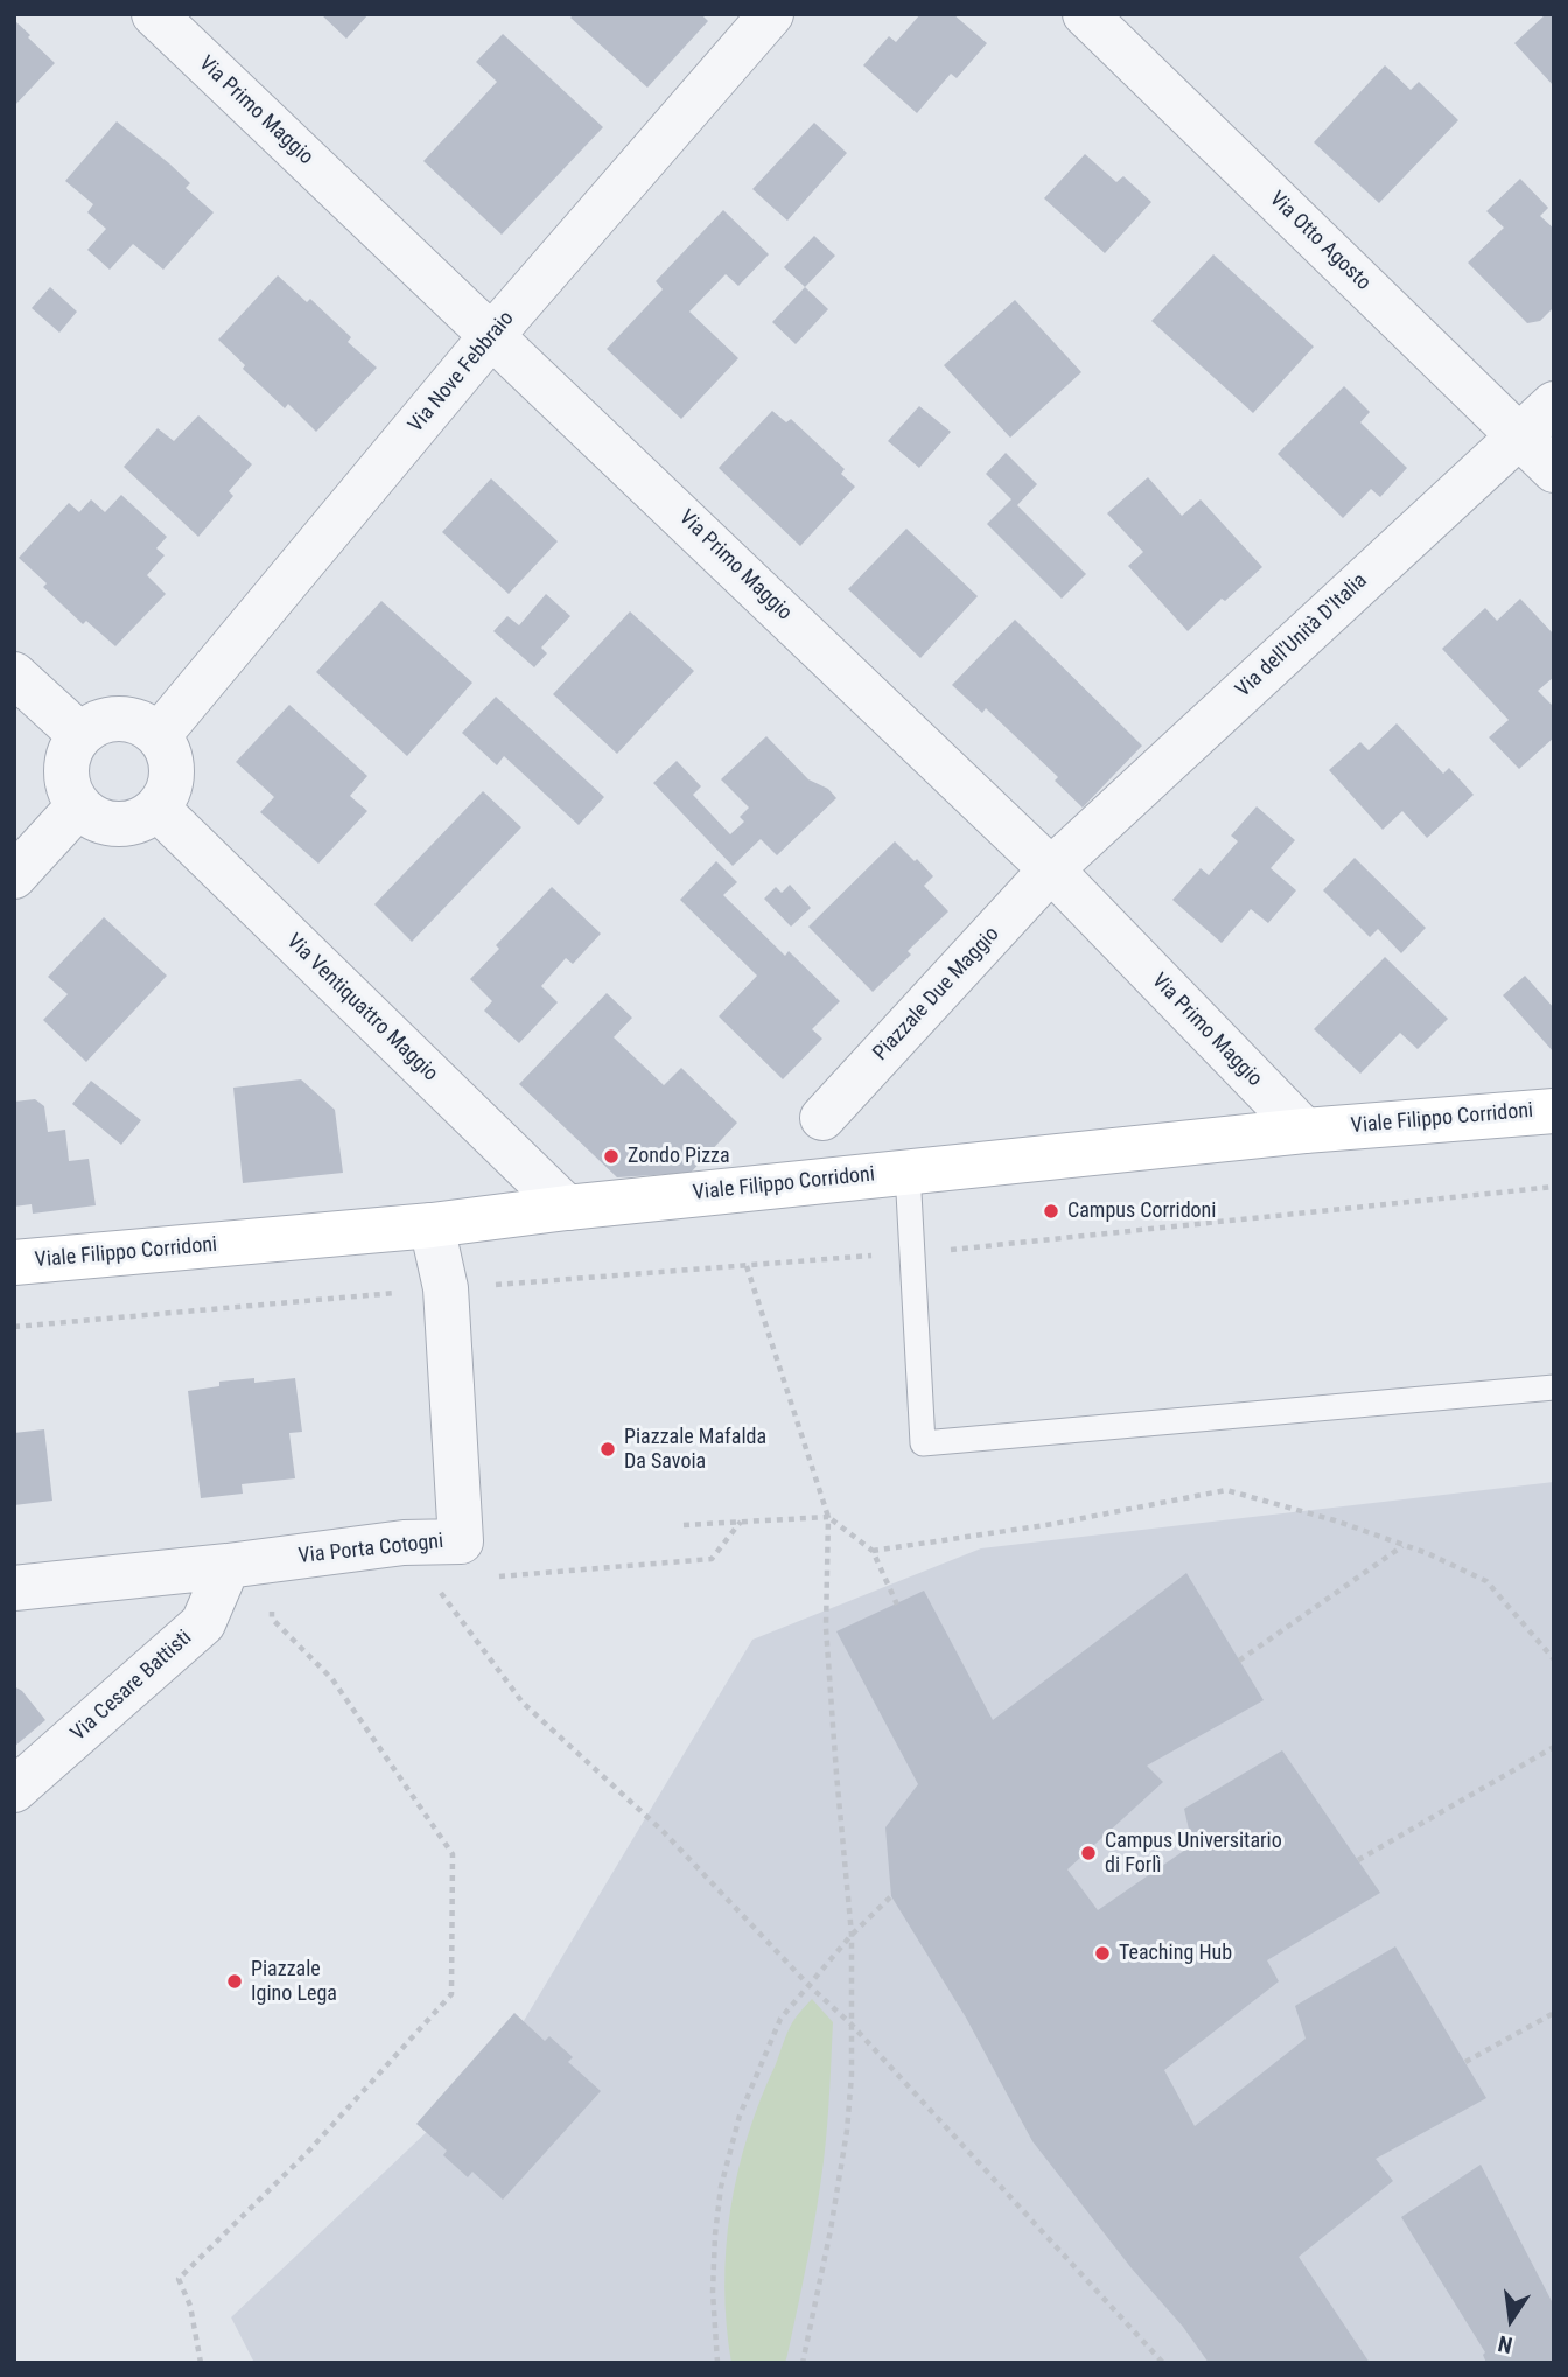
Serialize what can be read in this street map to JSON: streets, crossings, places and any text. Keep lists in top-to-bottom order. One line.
{"streets":{"main road":["Viale Filippo Corridoni"],"street":["Via Primo Maggio","Via Otto Agosto","Via Nove Febbraio","Via dell'Unità D'Italia","Piazzale Due Maggio","Via Ventiquattro Maggio","Via Porta Cotogni","Via Cesare Battisti"]},"crossings":[["Via Primo Maggio","Via Nove Febbraio"],["Via Primo Maggio","Via dell'Unità D'Italia"],["Via Primo Maggio","Piazzale Due Maggio"],["Via Primo Maggio","Viale Filippo Corridoni"],["Via Otto Agosto","Via dell'Unità D'Italia"],["Via Nove Febbraio","Via Ventiquattro Maggio"],["Via dell'Unità D'Italia","Piazzale Due Maggio"],["Via Ventiquattro Maggio","Viale Filippo Corridoni"],["Viale Filippo Corridoni","Via Porta Cotogni"],["Via Porta Cotogni","Via Cesare Battisti"]],"places":["Zondo Pizza","Campus Corridoni","Piazzale Mafalda Da Savoia","Campus Universitario di Forlì","Teaching Hub","Piazzale Igino Lega"],"north":"bottom"}
